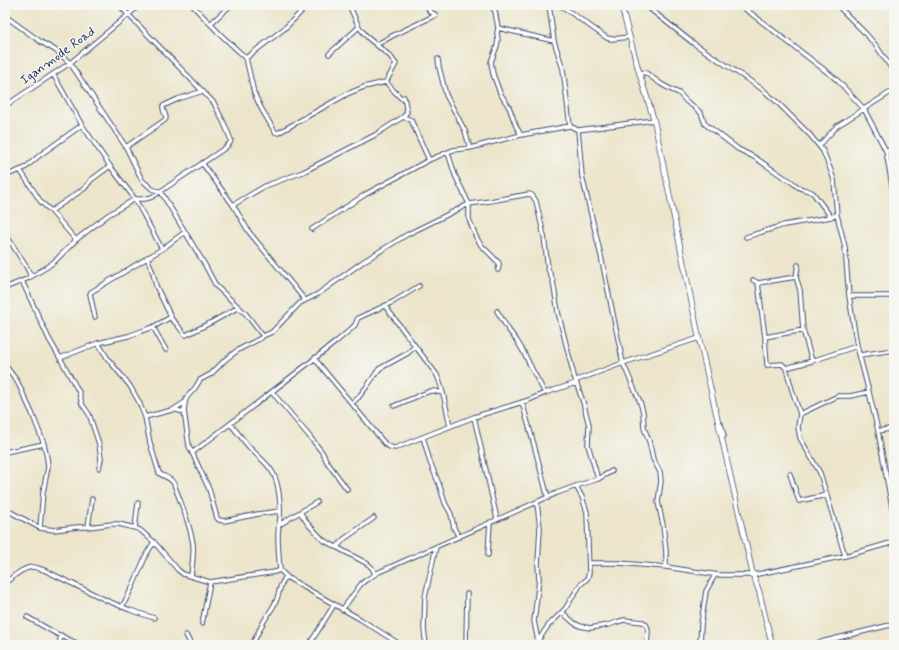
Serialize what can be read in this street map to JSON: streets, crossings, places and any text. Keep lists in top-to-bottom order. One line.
{"streets":{"street":["Iganmode Road"]}}
